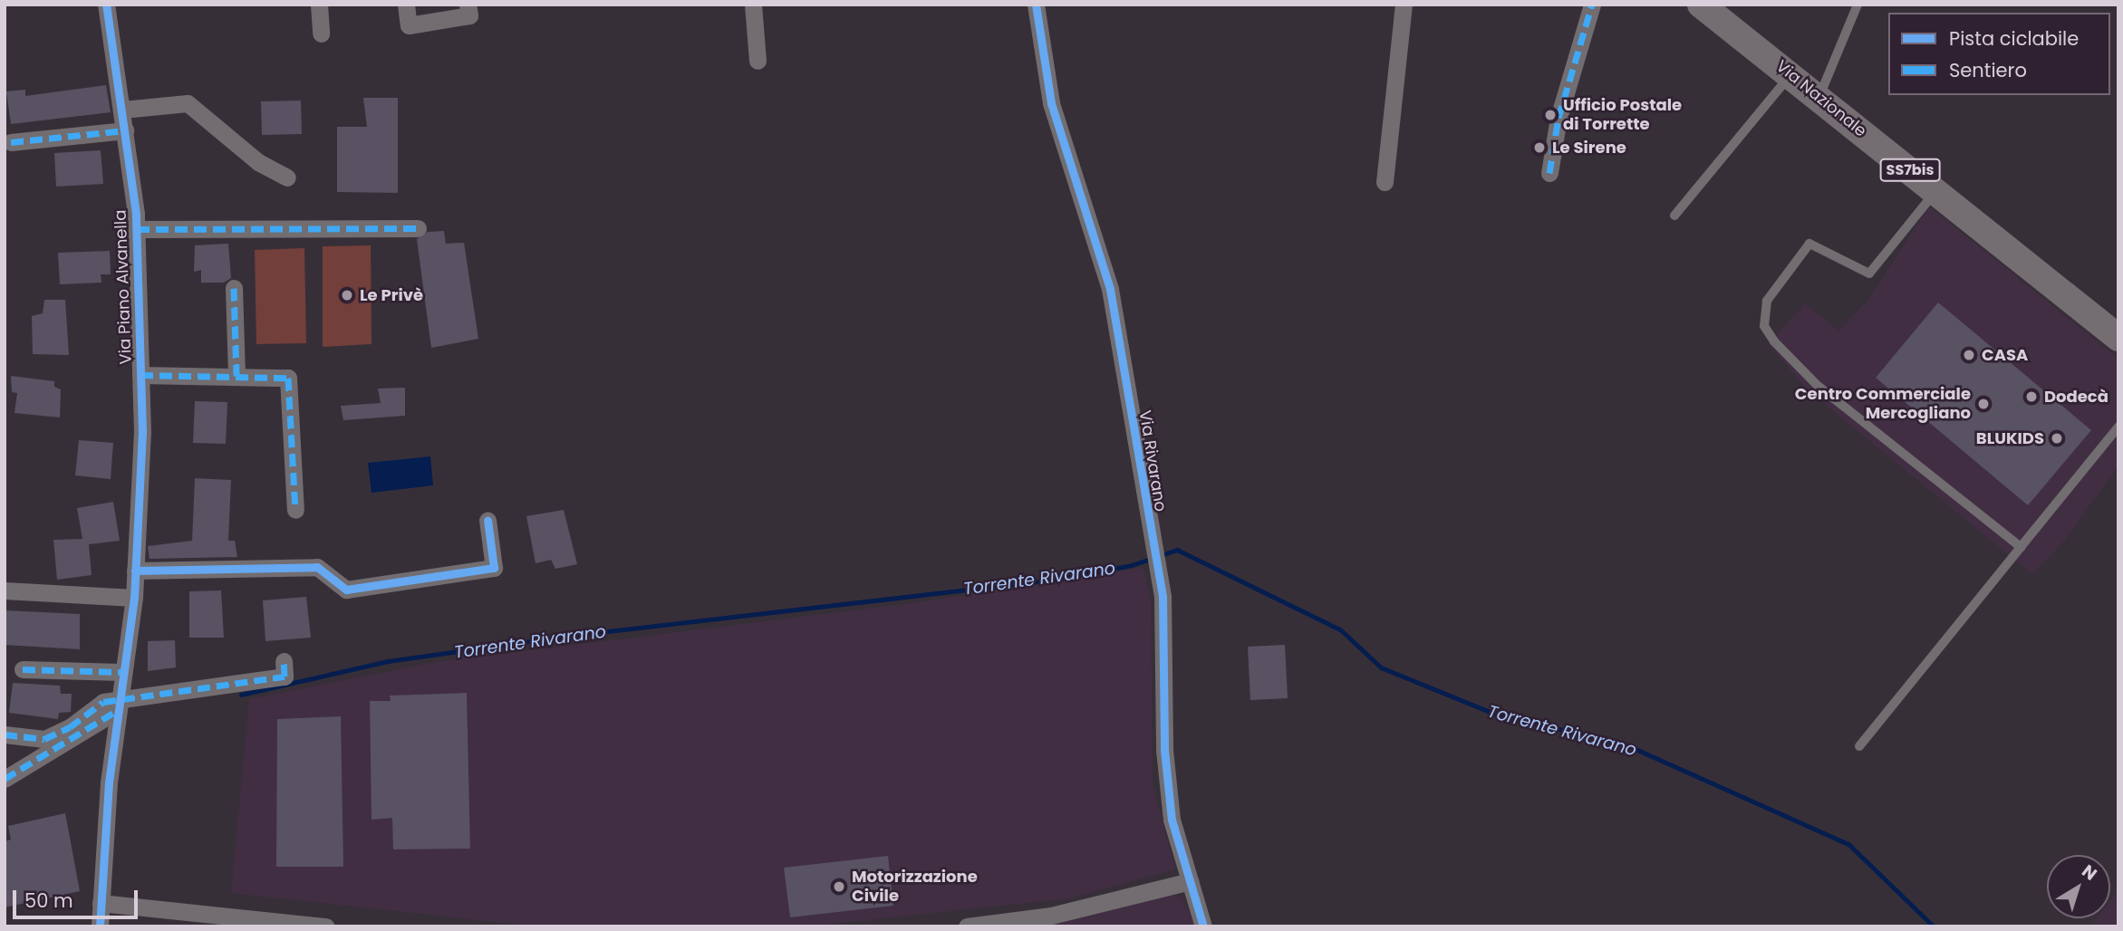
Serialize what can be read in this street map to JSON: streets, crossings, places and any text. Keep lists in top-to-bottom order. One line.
{"streets":{"main road":["Via Nazionale","SS7bis"],"street":["Via Piano Alvanella","Via Rivarano"]},"water":["Torrente Rivarano"],"places":["Ufficio Postale di Torrette","Le Sirene","Le Privè","CASA","Dodecà","Centro Commerciale Mercogliano","BLUKIDS","Motorizzazione Civile"],"legend":["Pista ciclabile","Sentiero"],"scale_bar":"50 m","north":"top right"}
